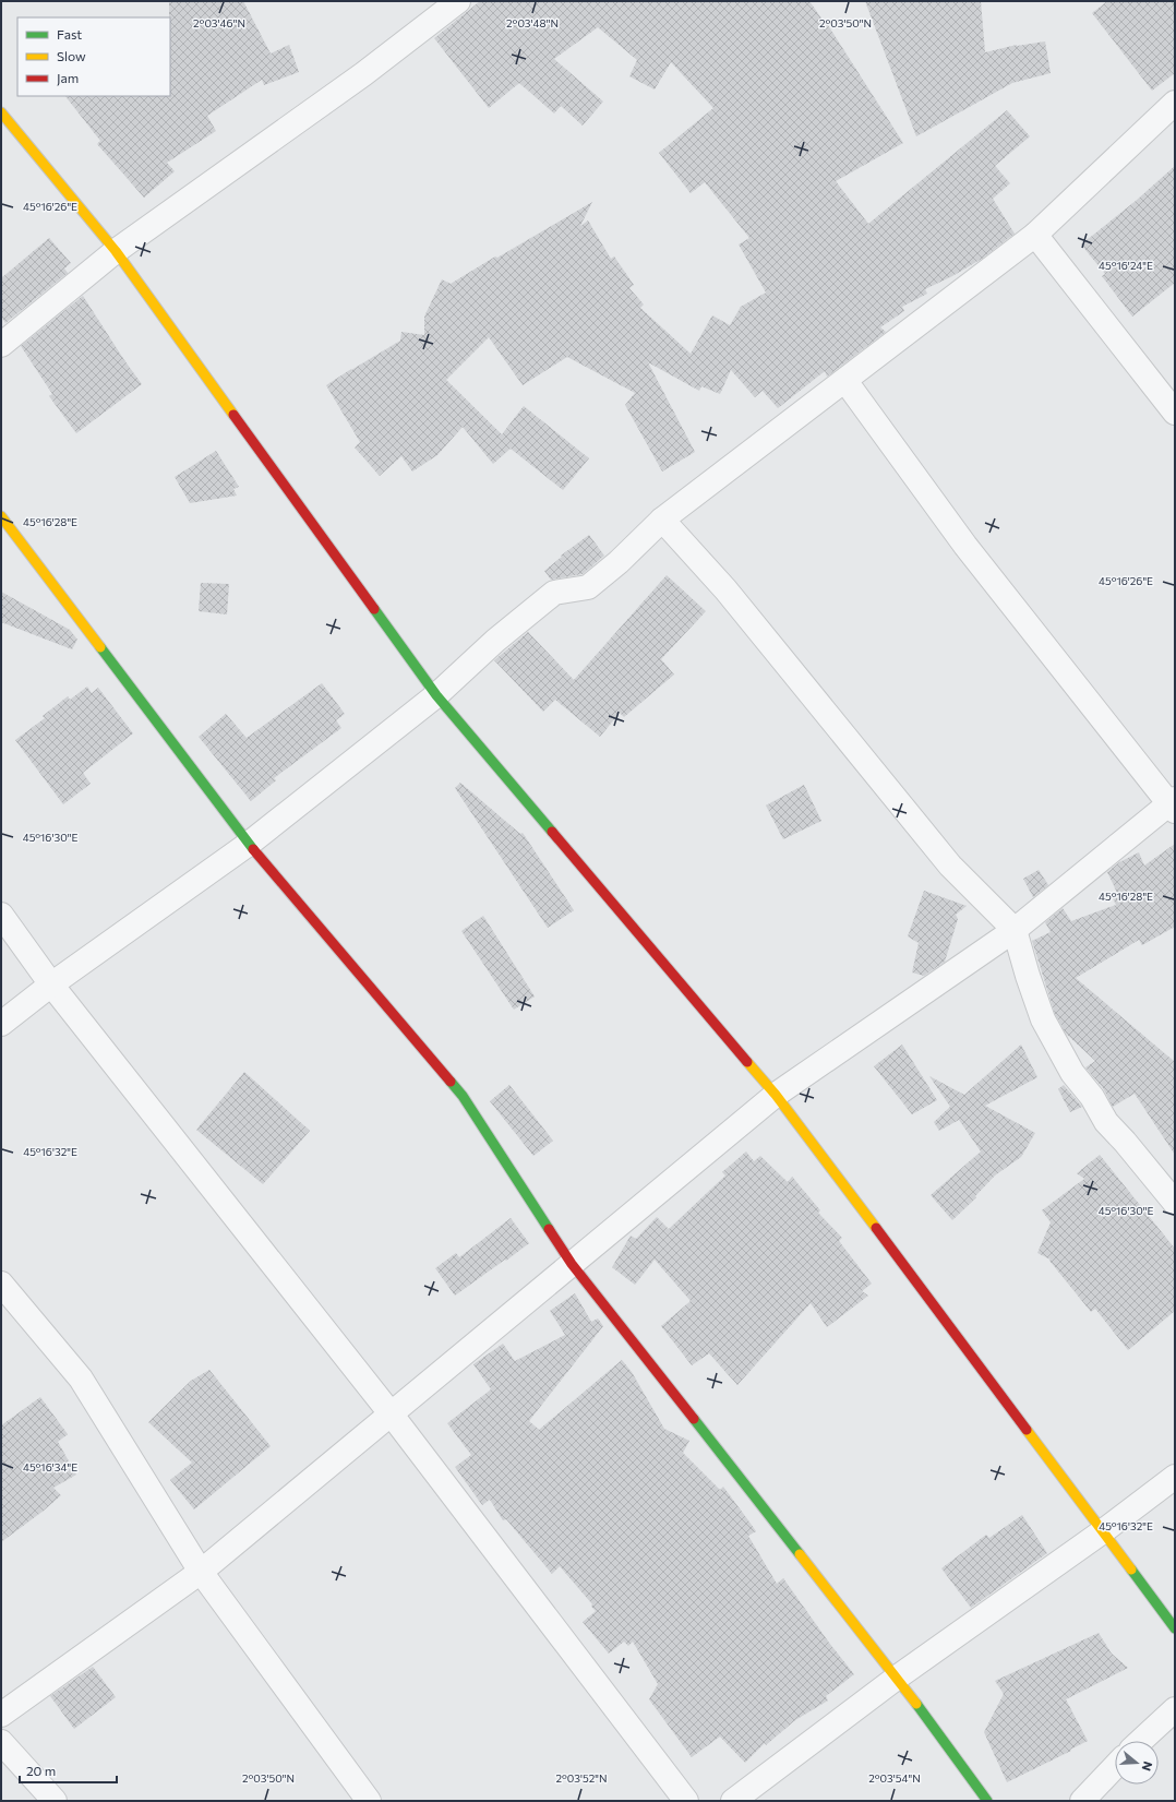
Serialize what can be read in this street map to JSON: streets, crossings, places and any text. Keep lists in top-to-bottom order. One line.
{"legend":["Fast","Slow","Jam"],"scale_bar":"20 m","north":"right","coordinates":["2°03'46\"N","2°03'48\"N","2°03'50\"N","45°16'26\"E","45°16'24\"E","45°16'28\"E","45°16'30\"E","45°16'32\"E","45°16'34\"E","2°03'52\"N","2°03'54\"N"]}
